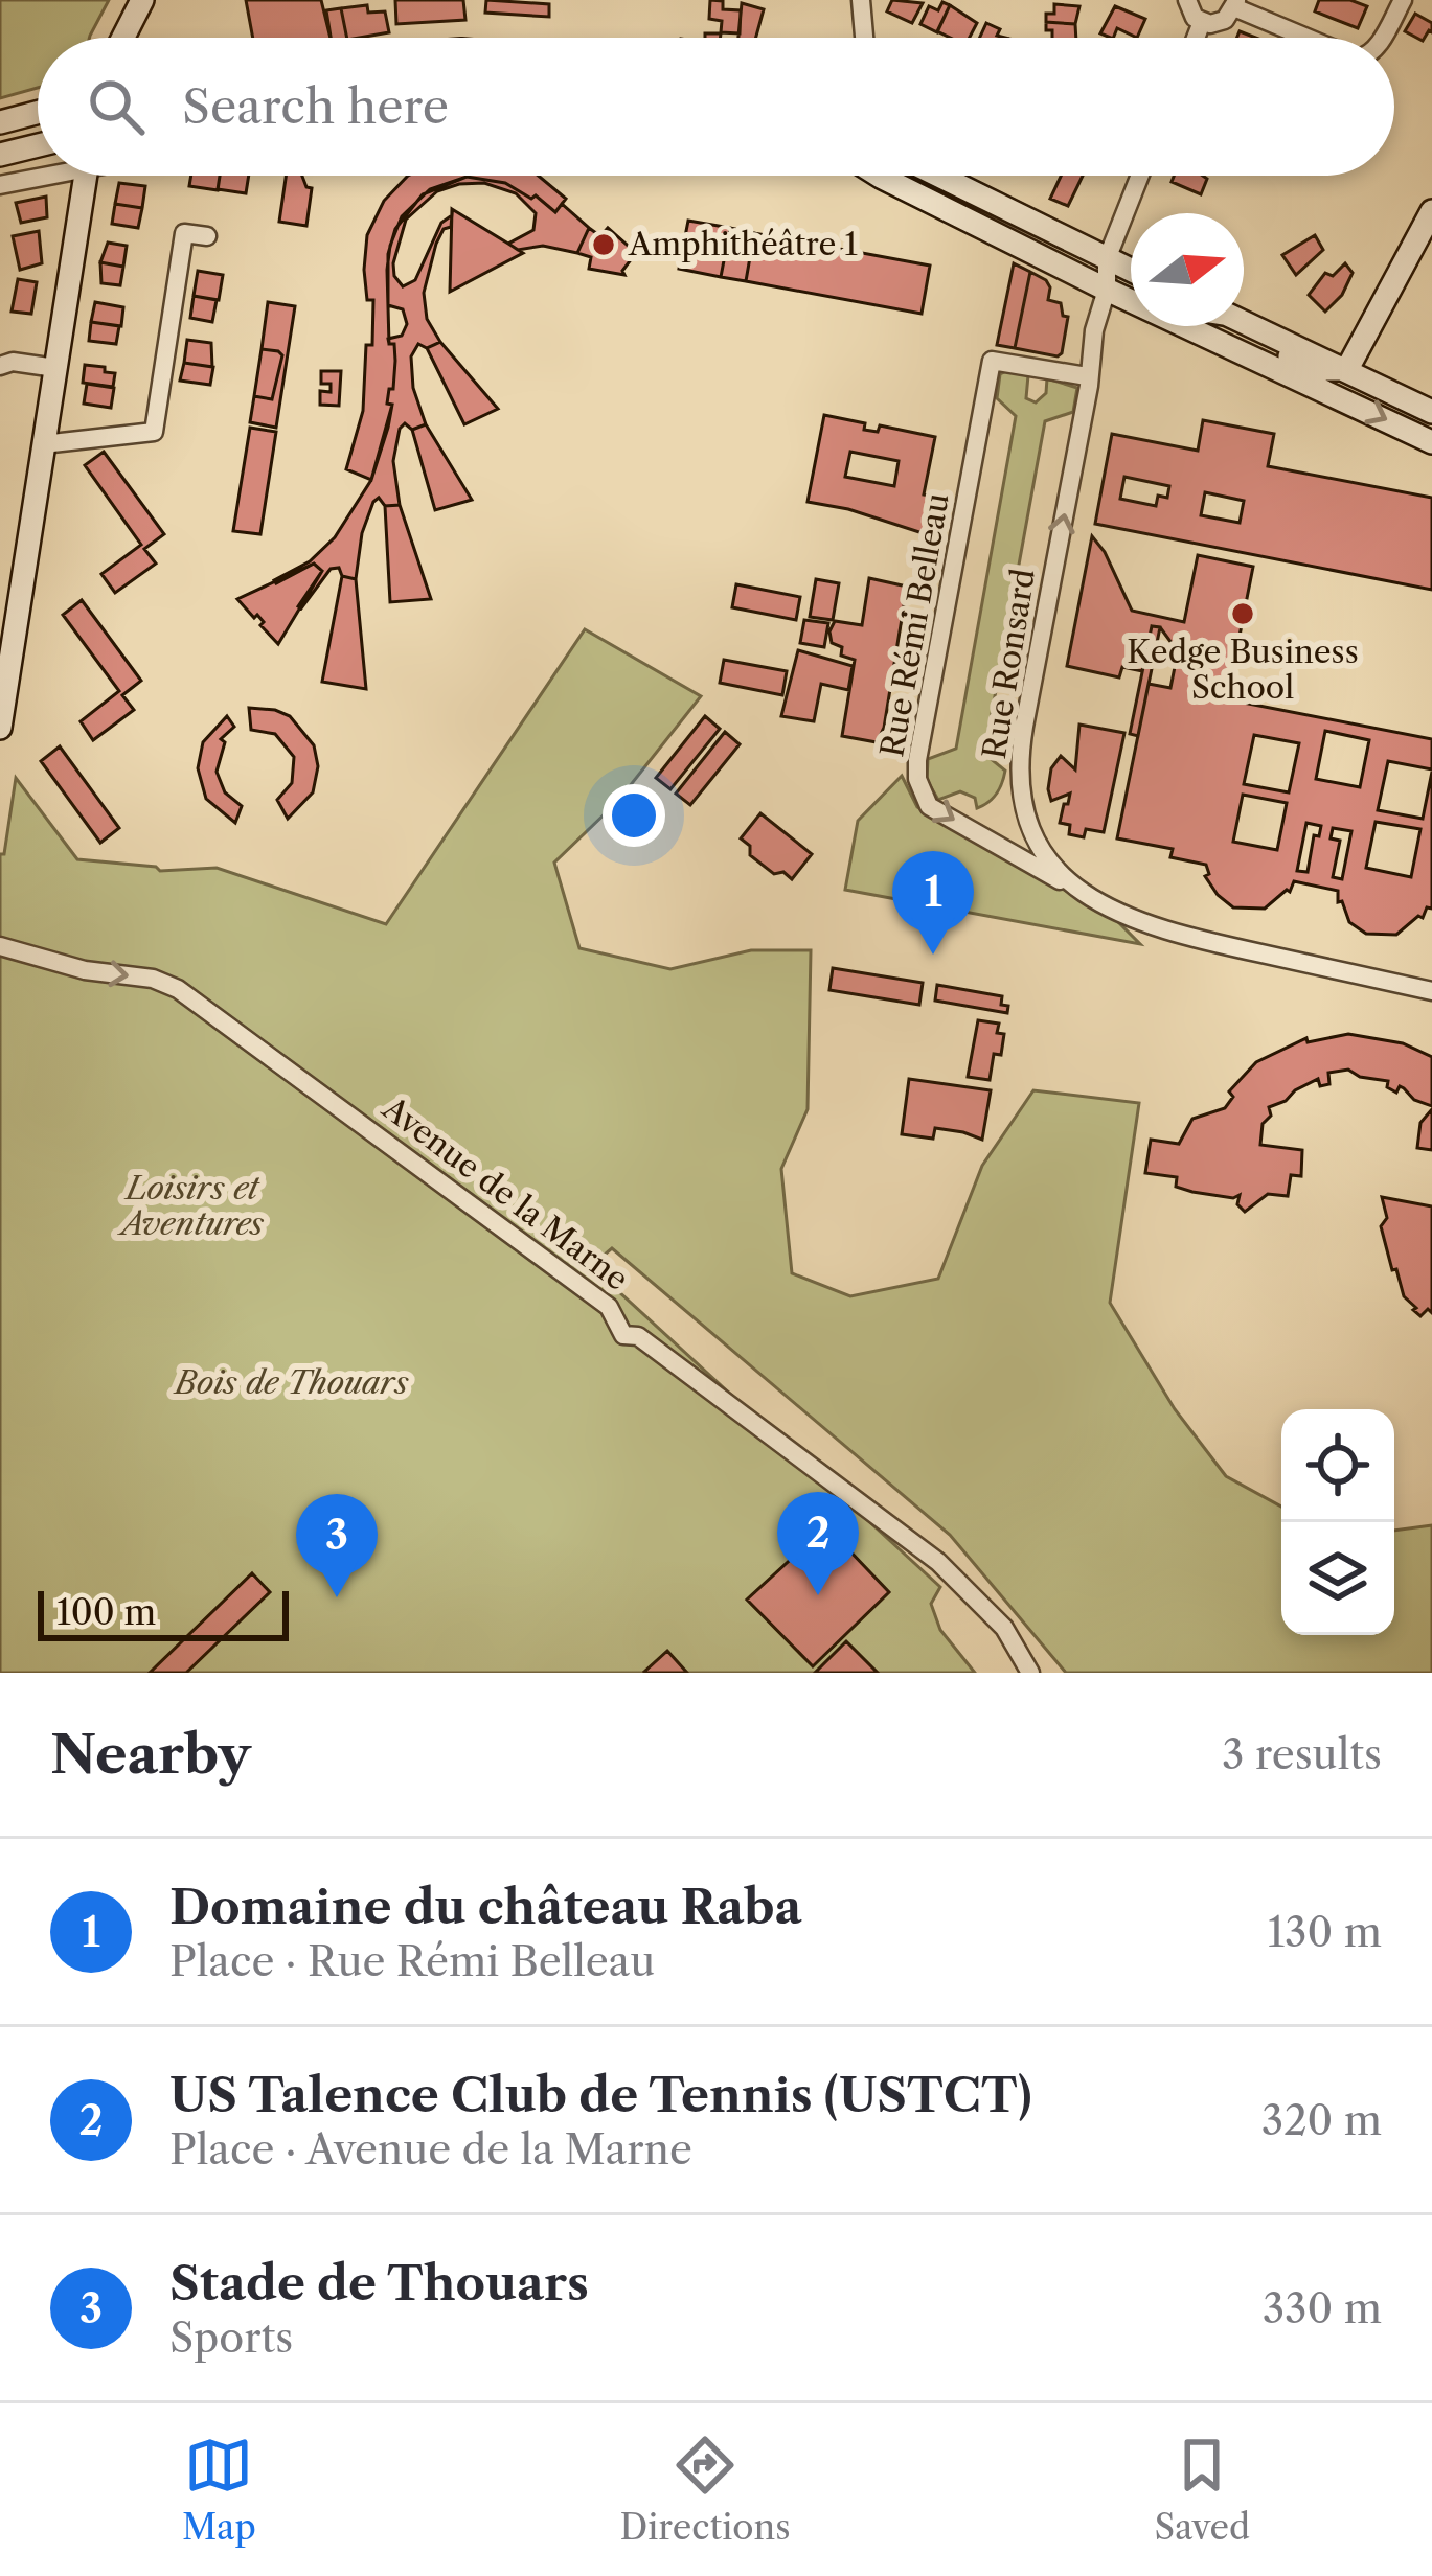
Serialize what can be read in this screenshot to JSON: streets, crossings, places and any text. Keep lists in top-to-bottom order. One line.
{"streets":{"street":["Rue Rémi Belleau","Rue Ronsard","Avenue de la Marne"]},"crossings":[["Rue Rémi Belleau","Rue Ronsard"]],"one_way":["Rue Ronsard","Avenue de la Marne"],"parks":["Loisirs et Aventures","Bois de Thouars"],"places":["Amphithéâtre 1","Kedge Business School"],"scale_bar":"100 m","north":"right","page":{"search":"Search here","pins":["1","2","3"],"scale":"100 m","heading":["Nearby","3 results"],"list":[{"mark":"1","name":"Domaine du château Raba","note":"Place · Rue Rémi Belleau","value":"130 m"},{"mark":"2","name":"US Talence Club de Tennis (USTCT)","note":"Place · Avenue de la Marne","value":"320 m"},{"mark":"3","name":"Stade de Thouars","note":"Sports","value":"330 m"}],"nav":["Map","Directions","Saved"]}}
